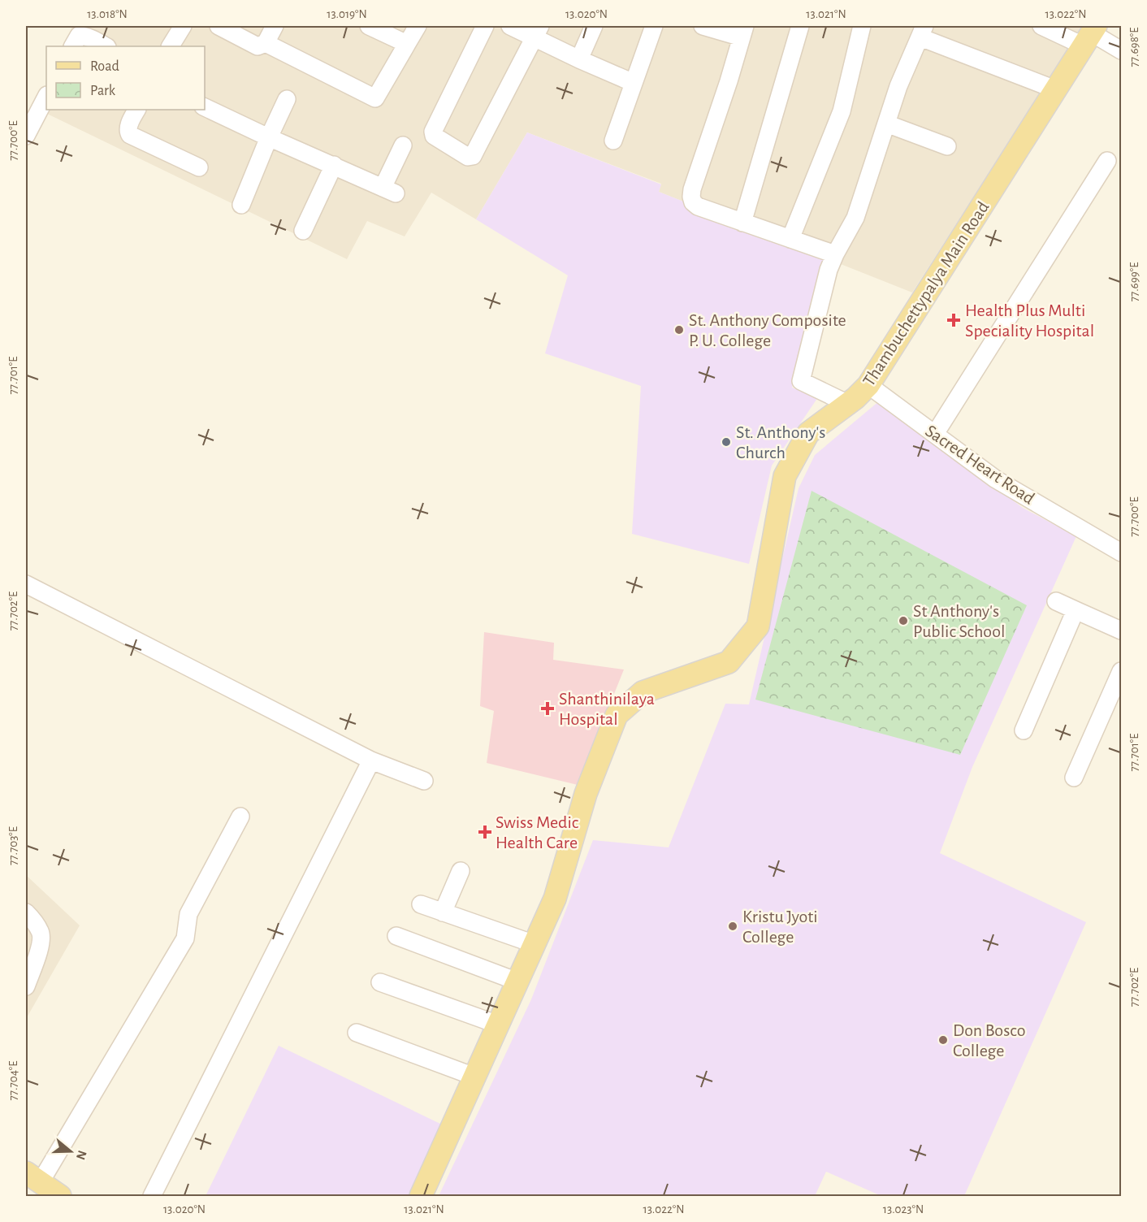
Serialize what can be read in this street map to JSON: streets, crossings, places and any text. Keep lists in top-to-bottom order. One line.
{"streets":{"main road":["Thambuchettypalya Main Road"],"street":["Sacred Heart Road"]},"crossings":[["Thambuchettypalya Main Road","Sacred Heart Road"]],"places":{"health":["Health Plus Multi Speciality Hospital","Shanthinilaya Hospital","Swiss Medic Health Care"],"other":["St. Anthony Composite P. U. College","St. Anthony's Church","St Anthony's Public School","Kristu Jyoti College","Don Bosco College"]},"legend":["Road","Park"],"north":"right","coordinates":["13.018°N","13.019°N","13.020°N","13.021°N","13.022°N","77.698°E","77.700°E","77.699°E","77.701°E","77.702°E","77.703°E","77.704°E","13.023°N"]}
